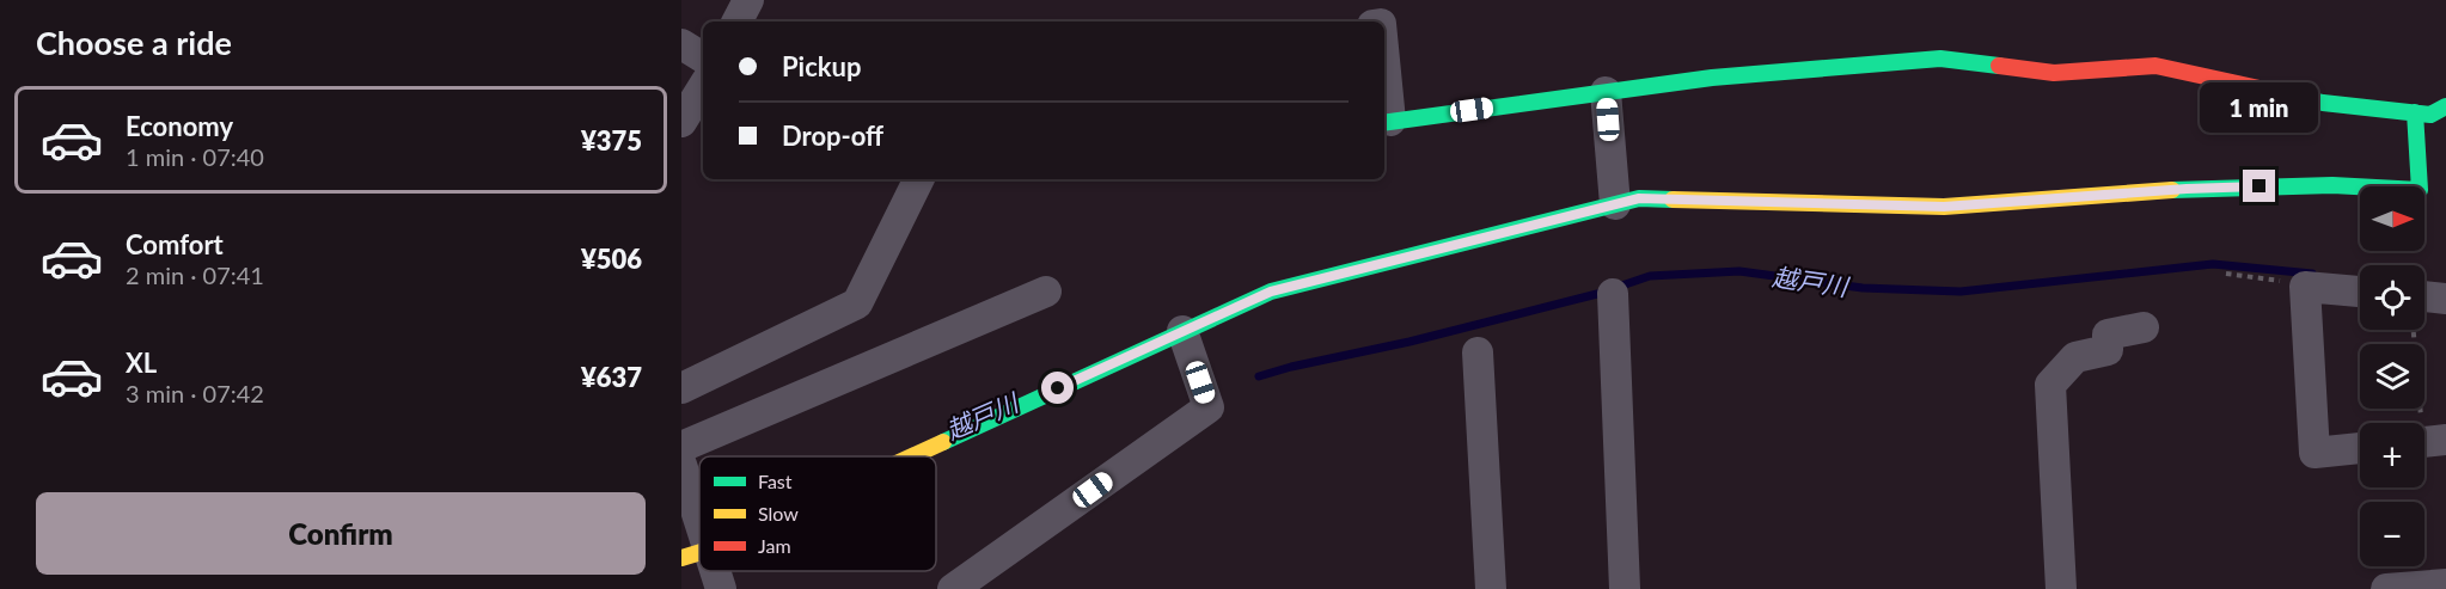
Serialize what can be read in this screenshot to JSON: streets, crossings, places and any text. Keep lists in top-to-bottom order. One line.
{"water":["越戸川"],"legend":["Fast","Slow","Jam"],"north":"right","page":{"heading":"Choose a ride","banner":["Pickup","Drop-off"],"bubble":"1 min","list":[{"name":"Economy","note":"1 min · 07:40","value":"¥375"},{"name":"Comfort","note":"2 min · 07:41","value":"¥506"},{"name":"XL","note":"3 min · 07:42","value":"¥637"}],"map_buttons":["+","−"],"buttons":"Confirm"}}
